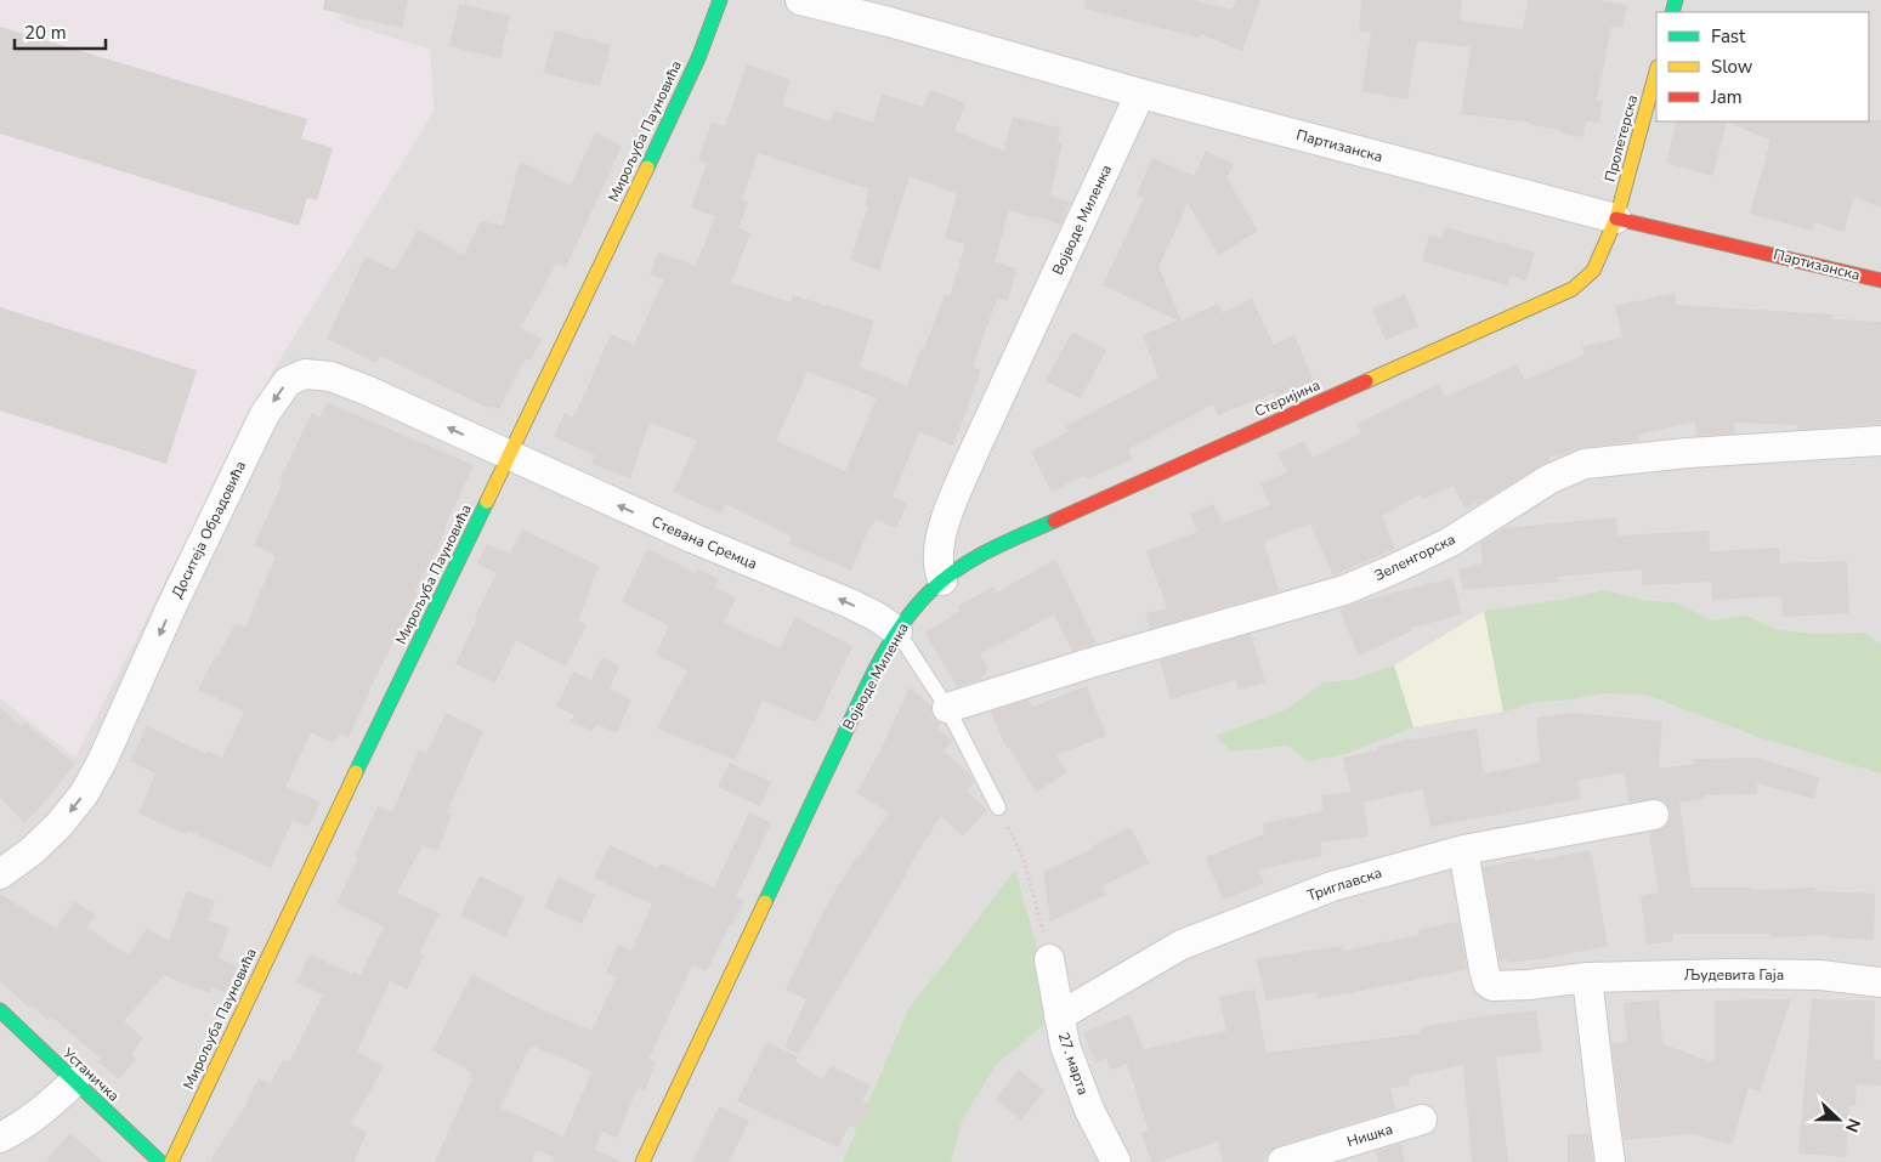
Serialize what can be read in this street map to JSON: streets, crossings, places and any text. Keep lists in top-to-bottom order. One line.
{"streets":{"street":["Мирољуба Пауновића","Пролетерска","Партизанска","Војводе Миленка","Стеријина","Доситеја Обрадовића","Стевана Сремца","Зеленгорска","Триглавска","Људевита Гаја","27. марта","Устаничка","Нишка"]},"crossings":[["Мирољуба Пауновића","Доситеја Обрадовића"],["Мирољуба Пауновића","Стевана Сремца"],["Пролетерска","Партизанска"],["Пролетерска","Стеријина"],["Партизанска","Војводе Миленка"],["Партизанска","Стеријина"],["Војводе Миленка","Стеријина"],["Војводе Миленка","Стевана Сремца"],["Доситеја Обрадовића","Стевана Сремца"],["Триглавска","Људевита Гаја"],["Триглавска","27. марта"]],"one_way":["Доситеја Обрадовића","Стевана Сремца"],"legend":["Fast","Slow","Jam"],"scale_bar":"20 m","north":"right"}
